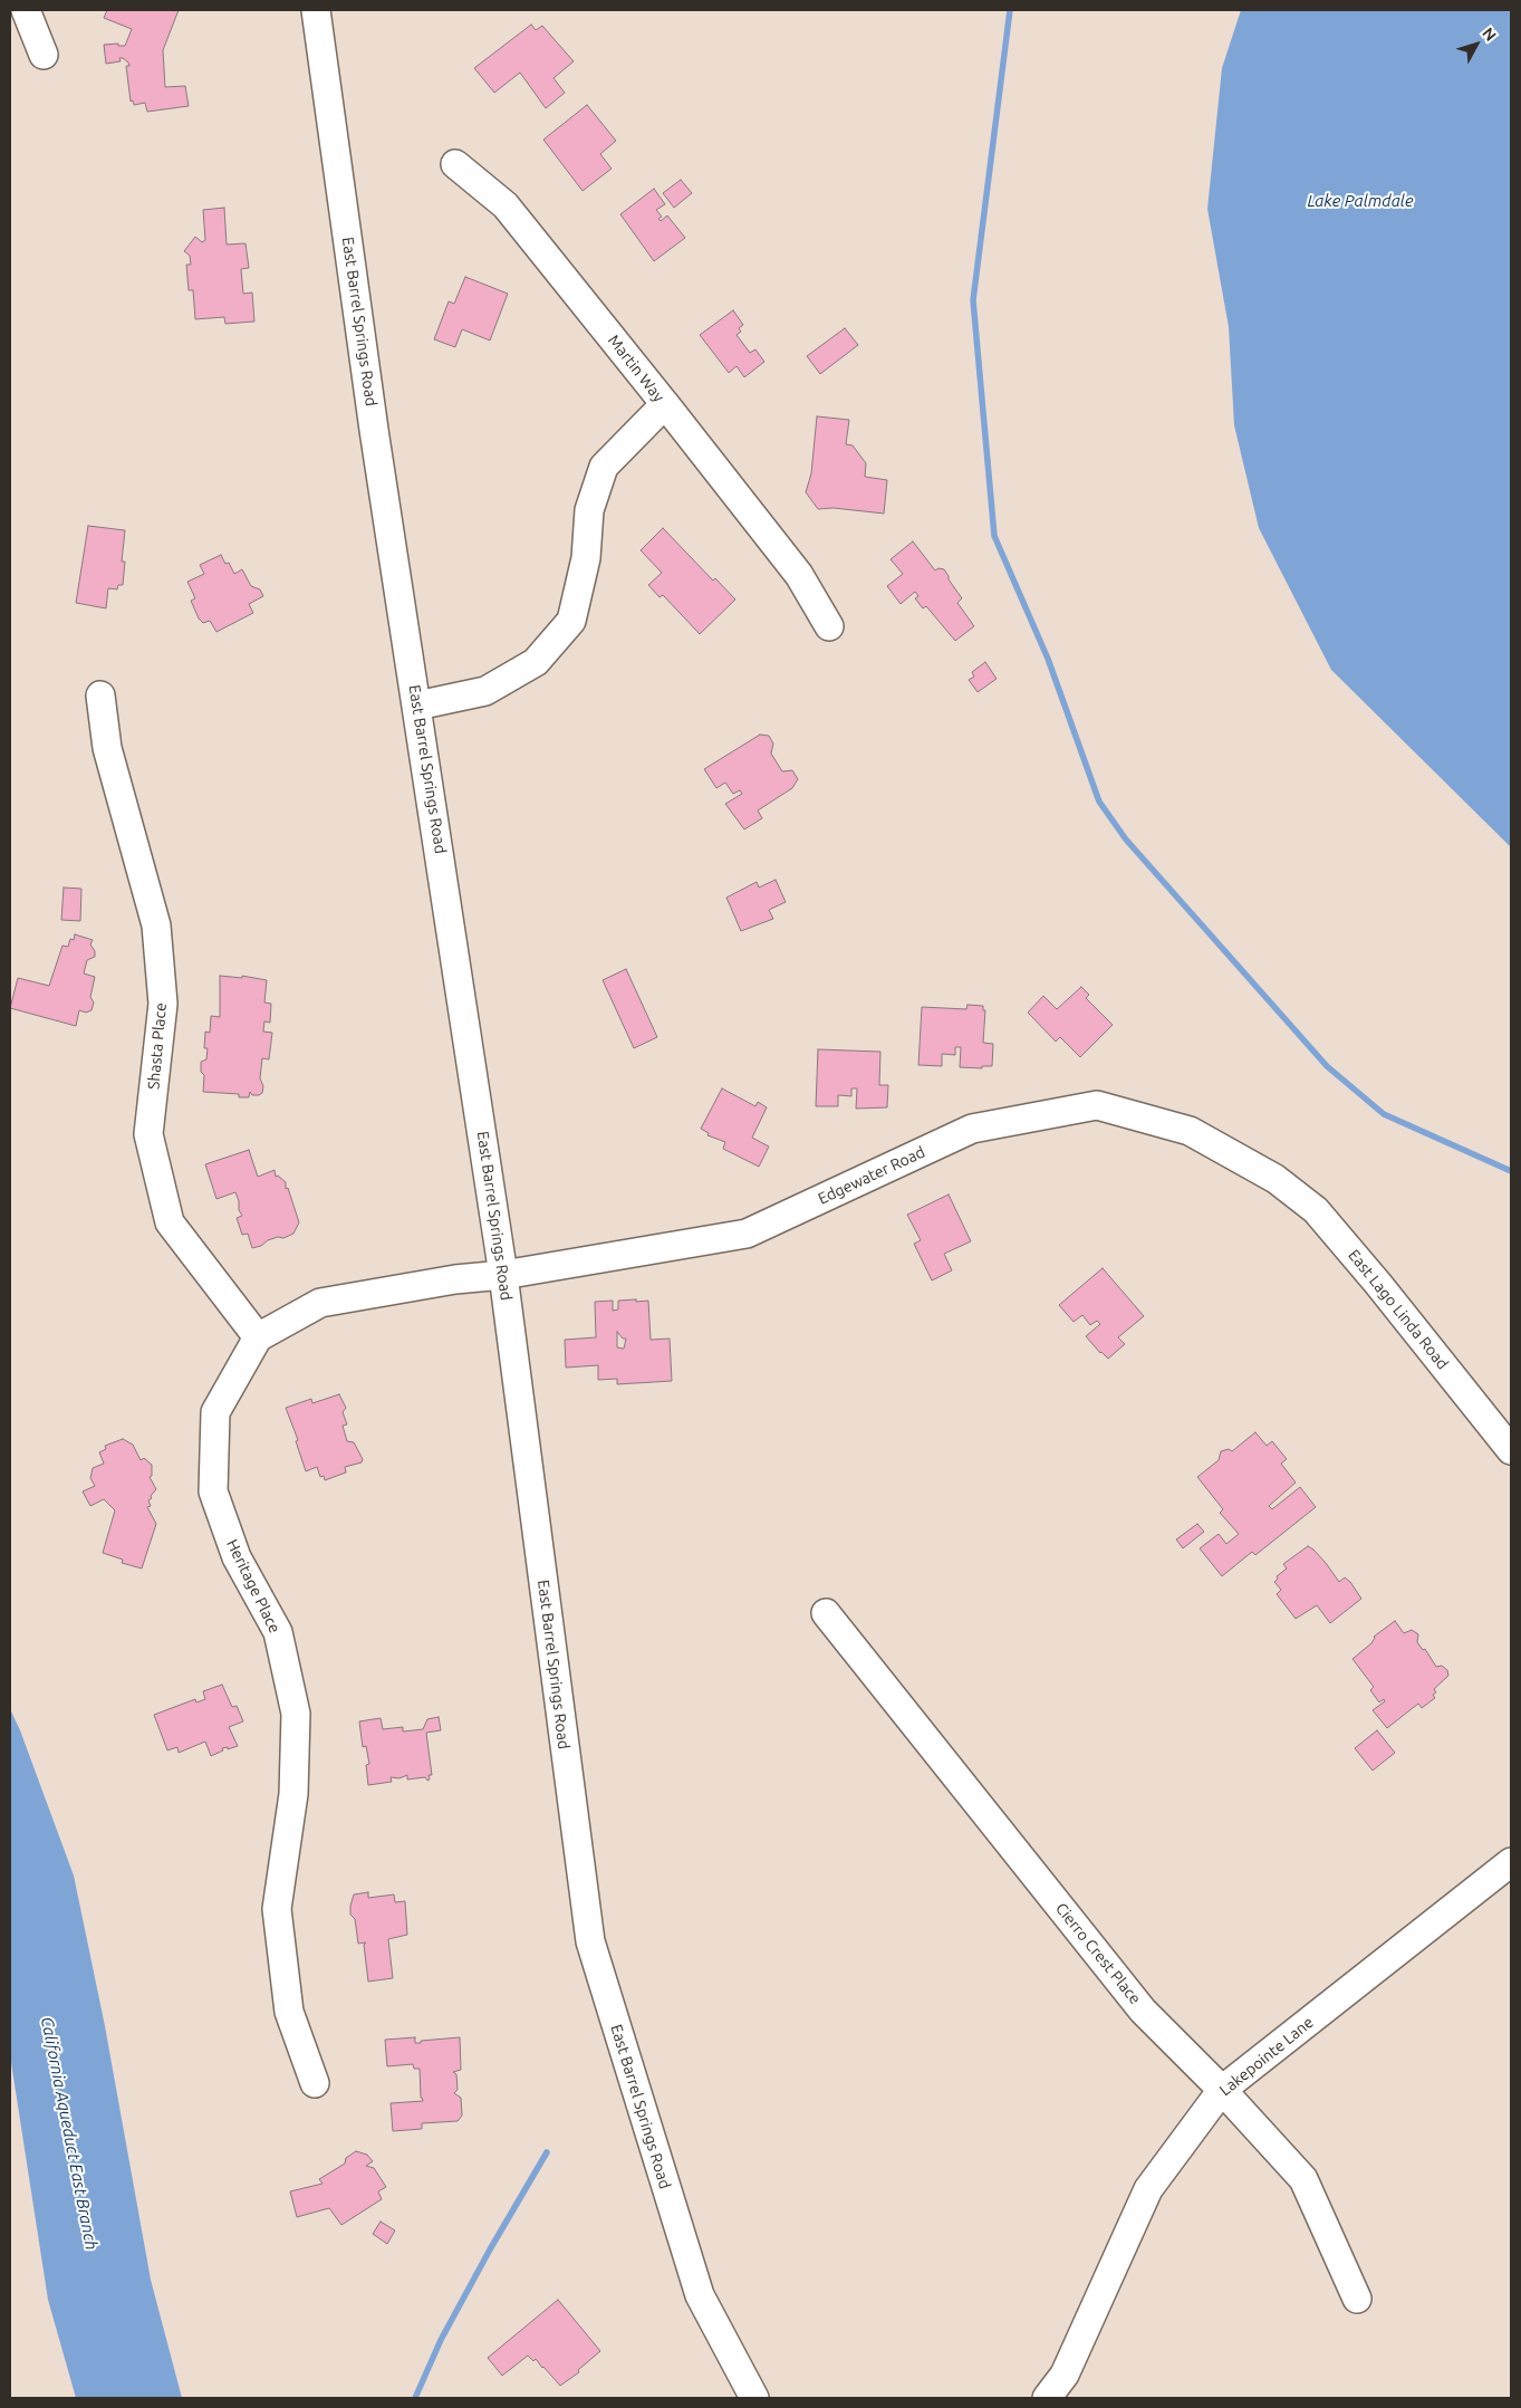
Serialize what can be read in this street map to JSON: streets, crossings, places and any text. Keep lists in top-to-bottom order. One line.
{"streets":{"street":["East Barrel Springs Road","Martin Way","Shasta Place","Edgewater Road","East Lago Linda Road","Heritage Place","Cierro Crest Place","Lakepointe Lane"]},"crossings":[["East Barrel Springs Road","Martin Way"],["East Barrel Springs Road","Edgewater Road"],["Shasta Place","Edgewater Road"],["Shasta Place","Heritage Place"],["Edgewater Road","East Lago Linda Road"],["Edgewater Road","Heritage Place"],["Cierro Crest Place","Lakepointe Lane"]],"water":["Lake Palmdale","California Aqueduct East Branch"],"north":"top right"}
